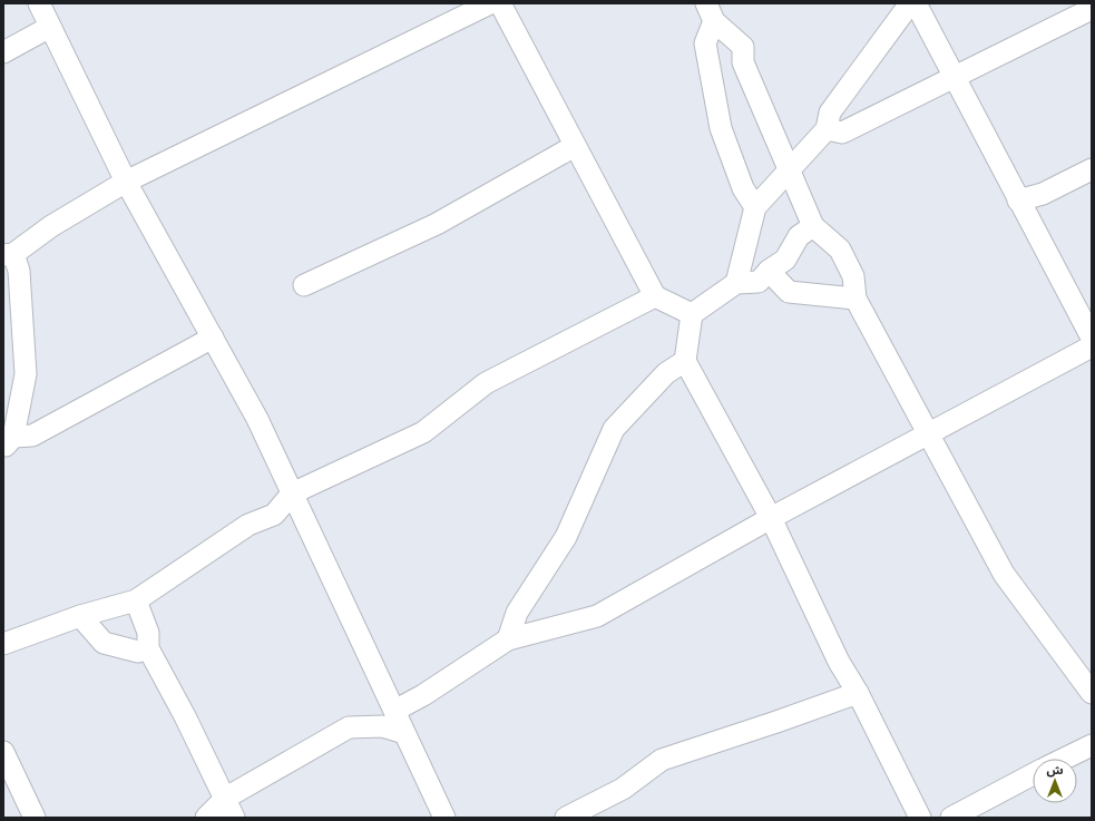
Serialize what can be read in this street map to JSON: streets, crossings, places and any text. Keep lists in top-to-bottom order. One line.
{"north":"top"}
